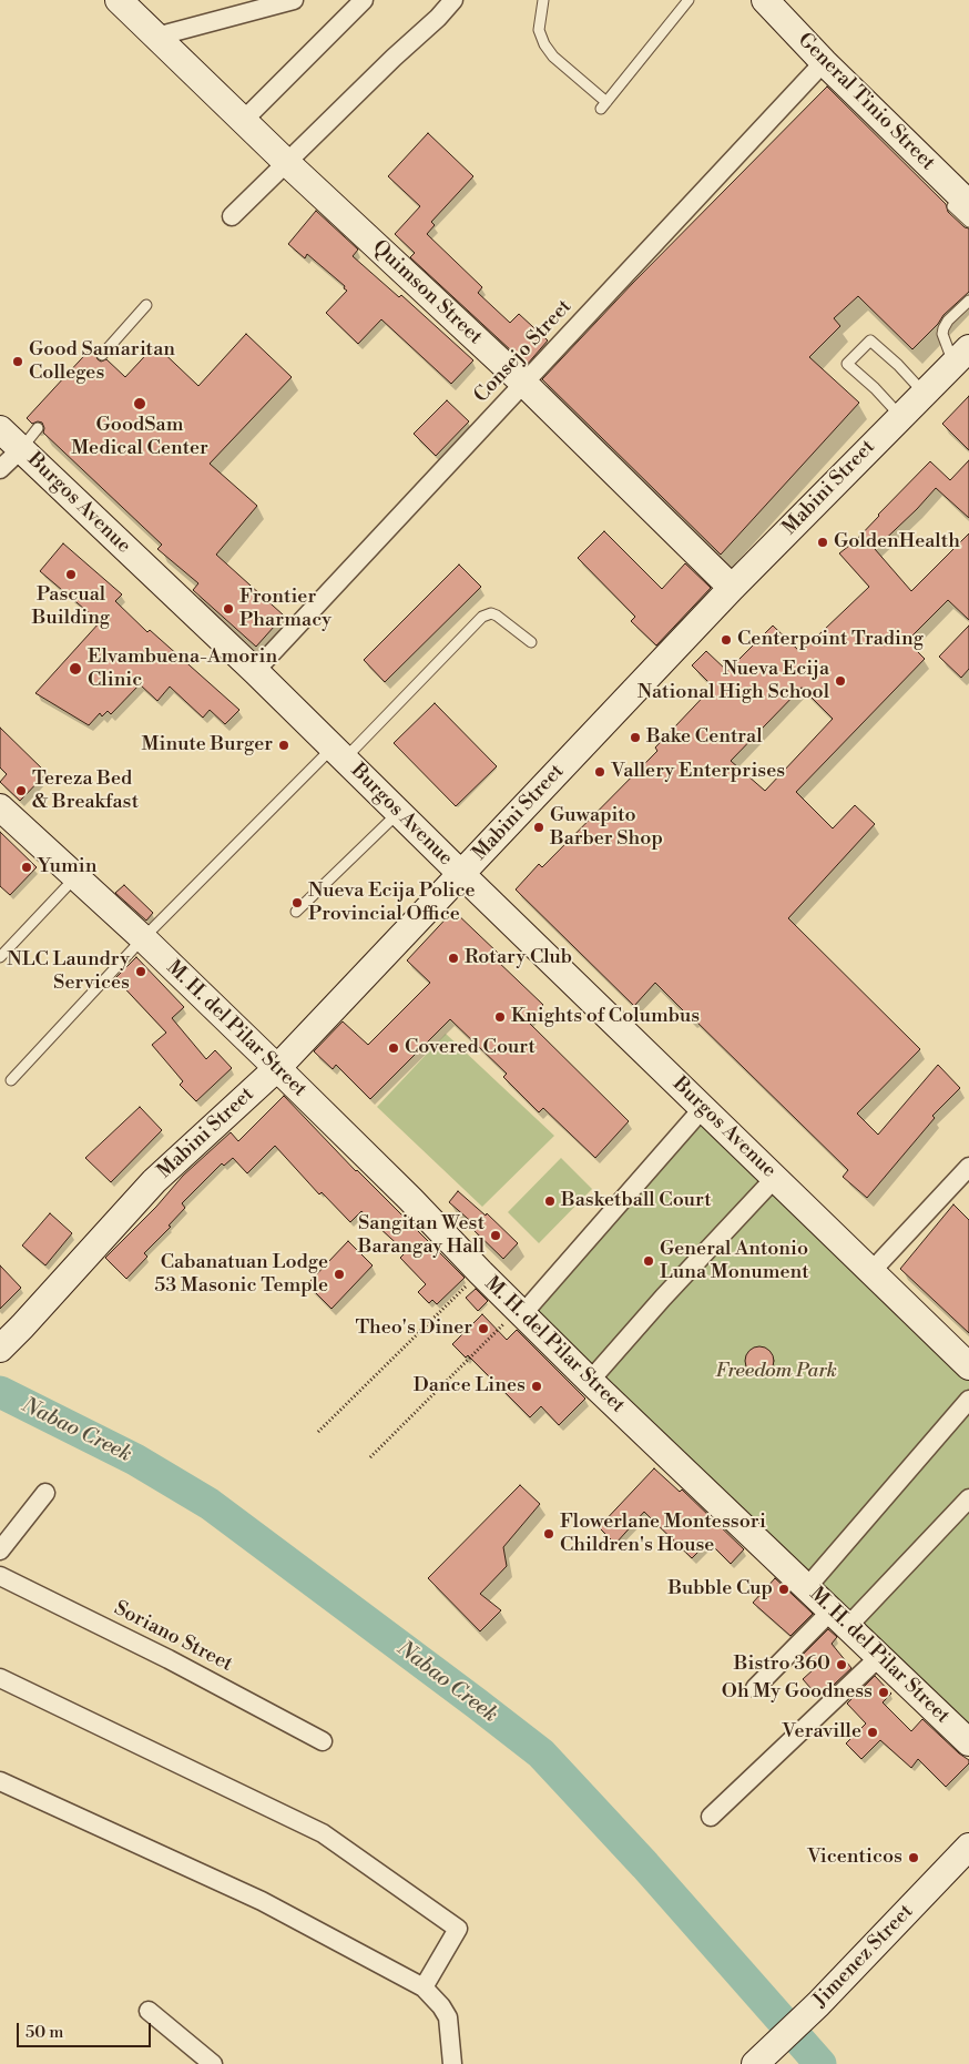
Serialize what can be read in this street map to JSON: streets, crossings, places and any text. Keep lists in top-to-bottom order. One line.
{"streets":{"street":["General Tinio Street","Quimson Street","Consejo Street","Mabini Street","Burgos Avenue","M. H. del Pilar Street","Soriano Street","Jimenez Street"]},"crossings":[["General Tinio Street","Consejo Street"],["Quimson Street","Consejo Street"],["Quimson Street","Mabini Street"],["Consejo Street","Burgos Avenue"],["Mabini Street","Burgos Avenue"],["Mabini Street","M. H. del Pilar Street"]],"water":["Nabao Creek"],"parks":["Freedom Park"],"places":["Good Samaritan Colleges","GoodSam Medical Center","GoldenHealth","Pascual Building","Frontier Pharmacy","Centerpoint Trading","Elvambuena-Amorin Clinic","Nueva Ecija National High School","Bake Central","Minute Burger","Vallery Enterprises","Tereza Bed & Breakfast","Guwapito Barber Shop","Yumin","Nueva Ecija Police Provincial Office","Rotary Club","NLC Laundry Services","Knights of Columbus","Covered Court","Basketball Court","Sangitan West Barangay Hall","General Antonio Luna Monument","Cabanatuan Lodge 53 Masonic Temple","Theo's Diner","Dance Lines","Flowerlane Montessori Children's House","Bubble Cup","Bistro 360","Oh My Goodness","Veraville","Vicenticos"],"scale_bar":"50 m"}
